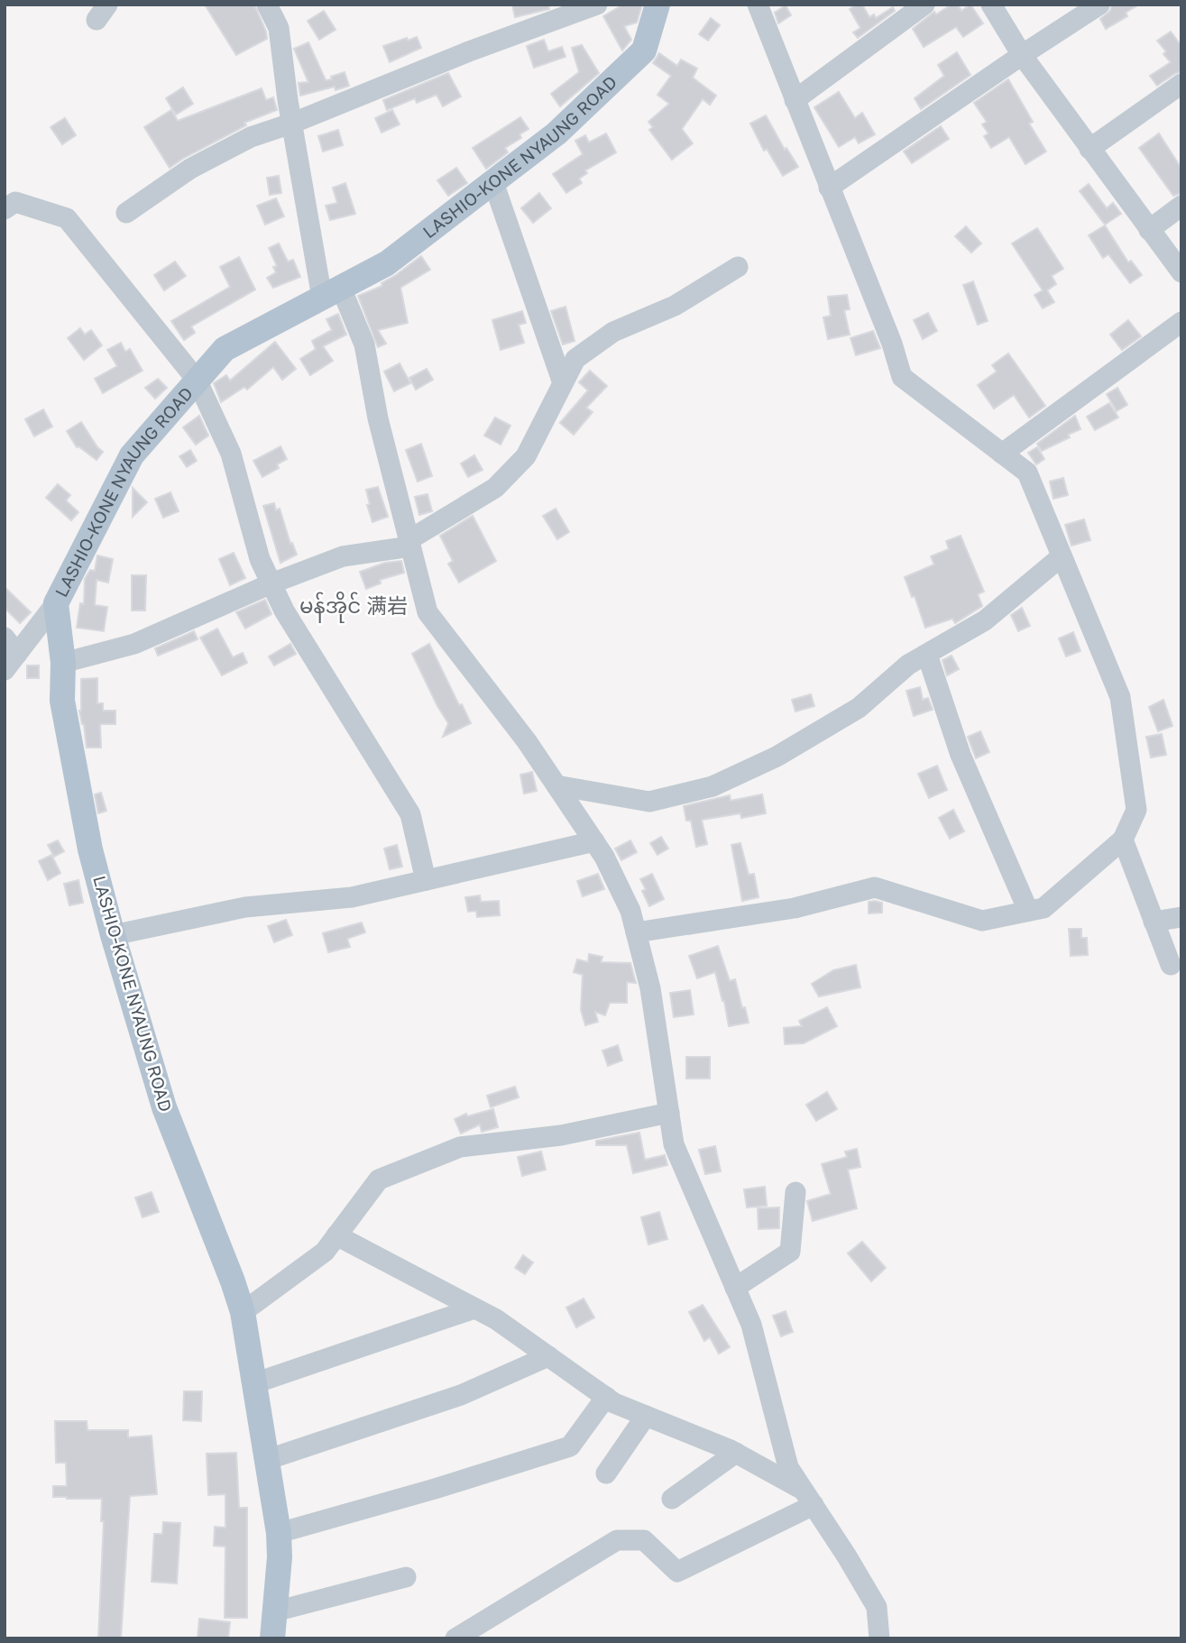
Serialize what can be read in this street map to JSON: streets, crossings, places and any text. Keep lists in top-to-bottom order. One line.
{"streets":{"main road":["LASHIO-KONE NYAUNG ROAD"]},"districts":["မန်အိုင် 满岩"]}
